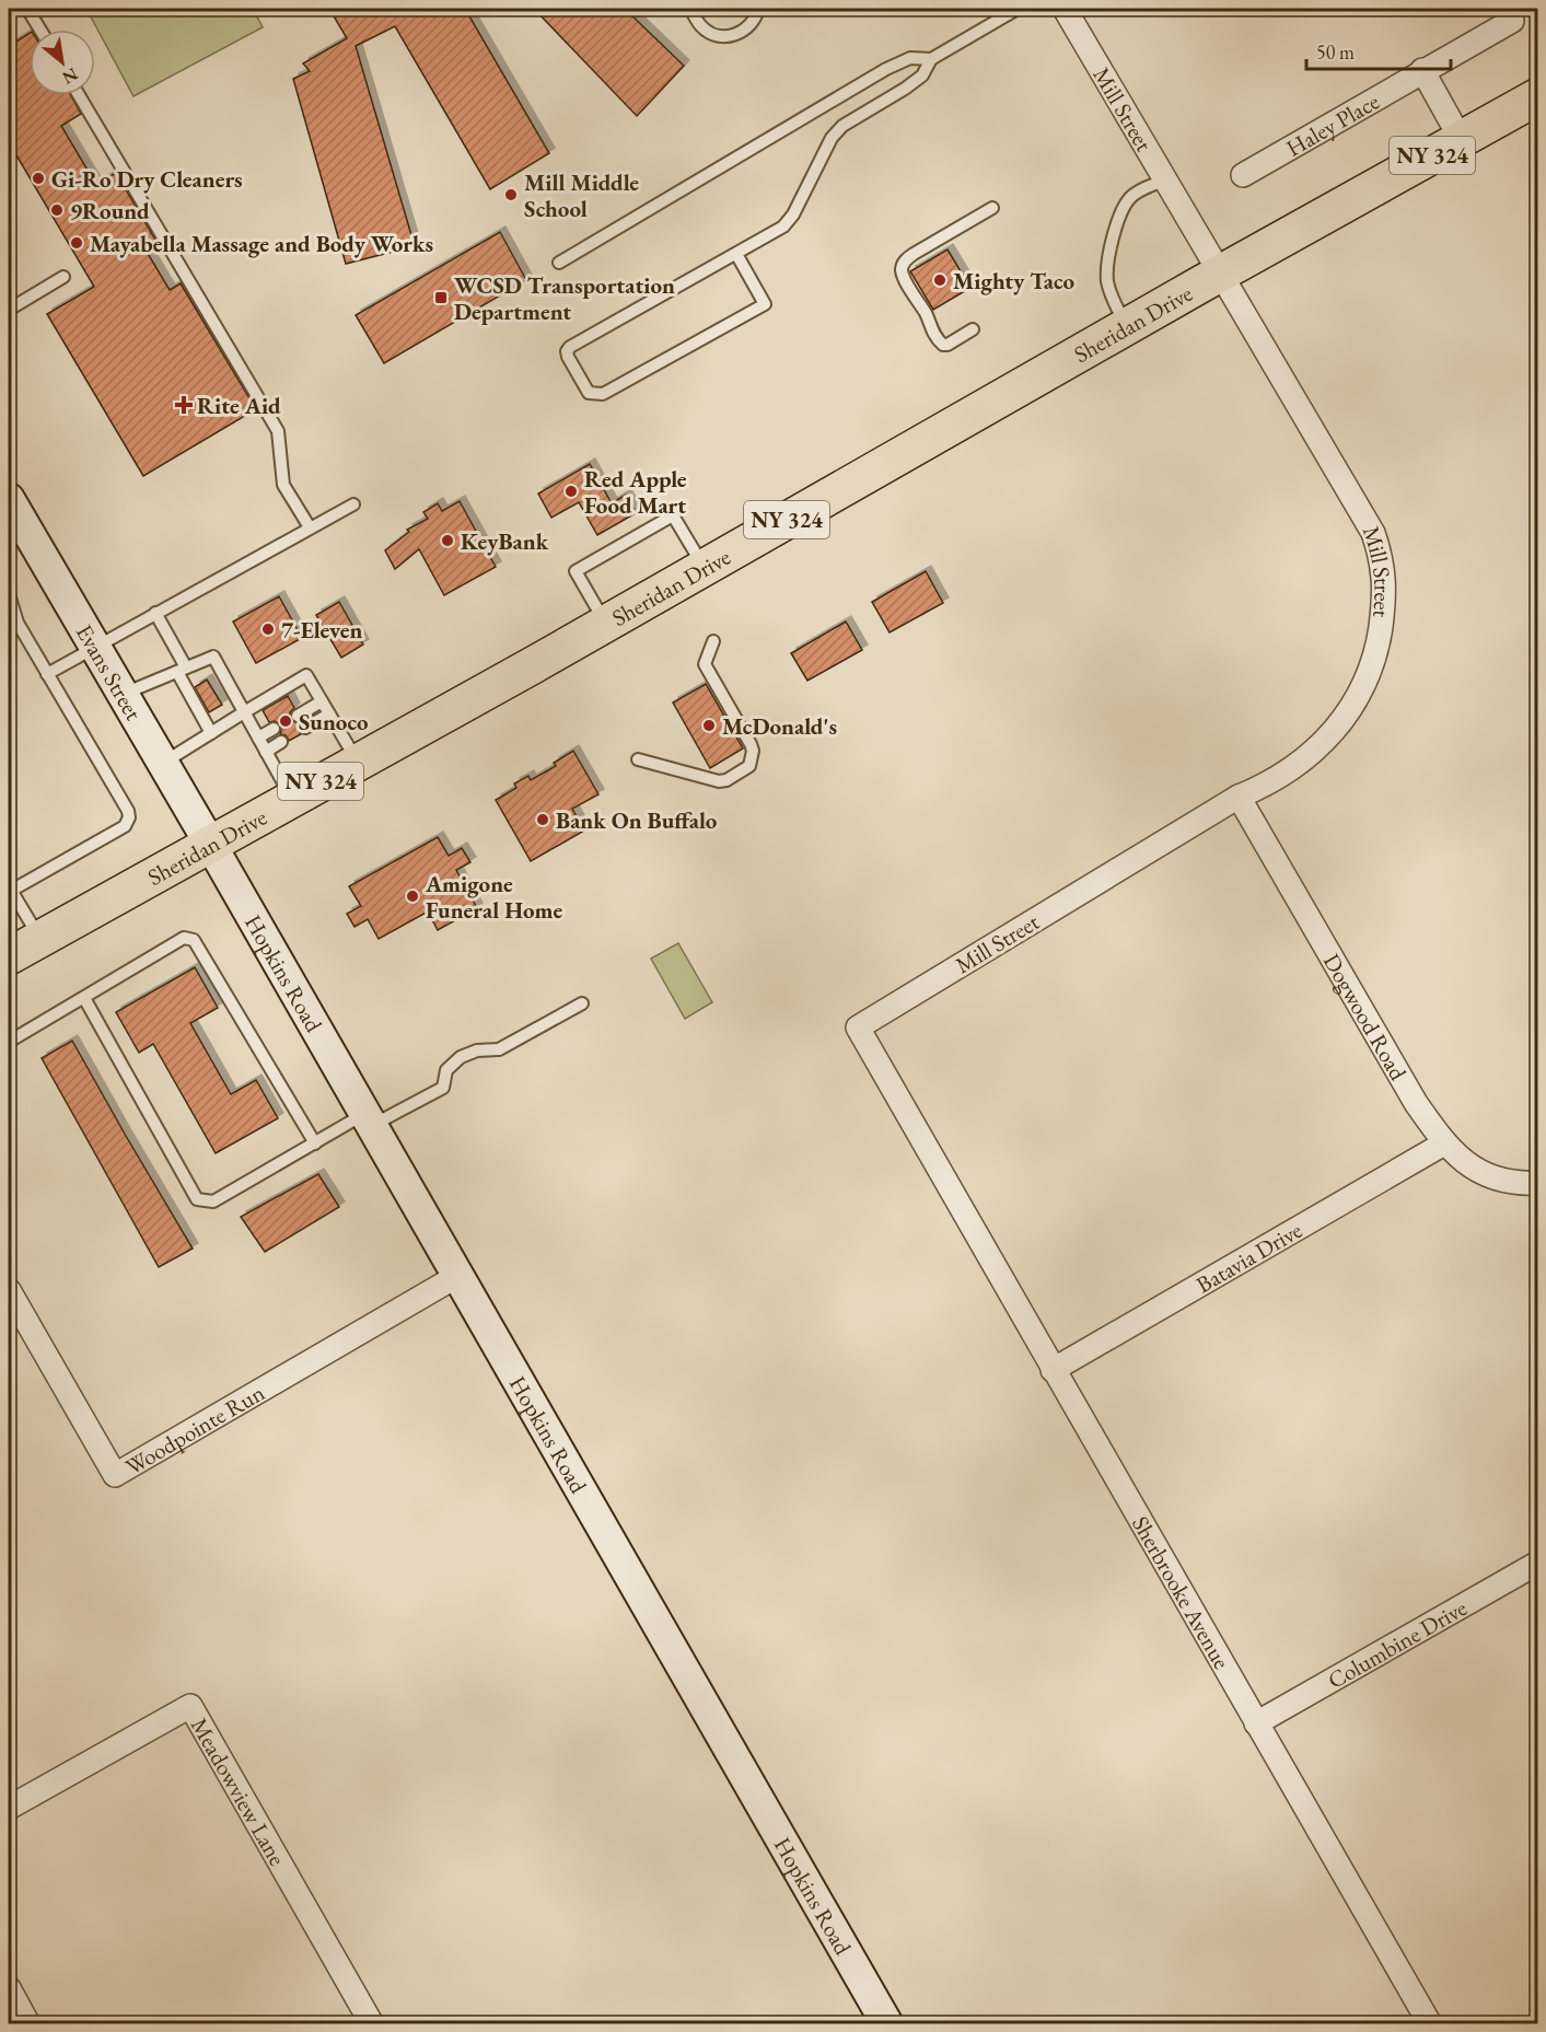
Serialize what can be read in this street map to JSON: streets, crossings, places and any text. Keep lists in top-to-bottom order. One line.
{"streets":{"main road":["NY 324","Sheridan Drive"],"street":["Mill Street","Haley Place","Evans Street","Hopkins Road","Dogwood Road","Batavia Drive","Woodpointe Run","Sherbrooke Avenue","Columbine Drive","Meadowview Lane"]},"crossings":[["Mill Street","Sheridan Drive"],["Mill Street","Dogwood Road"],["Mill Street","Sherbrooke Avenue"],["Sheridan Drive","Evans Street"],["Sheridan Drive","Hopkins Road"],["Evans Street","Hopkins Road"],["Hopkins Road","Woodpointe Run"],["Dogwood Road","Batavia Drive"],["Batavia Drive","Sherbrooke Avenue"],["Sherbrooke Avenue","Columbine Drive"]],"places":{"other":["Gi-Ro Dry Cleaners","Mill Middle School","9Round","Mayabella Massage and Body Works","Mighty Taco","Red Apple Food Mart","KeyBank","7-Eleven","Sunoco","McDonald's","Bank On Buffalo","Amigone Funeral Home"],"transit":["WCSD Transportation Department"],"health":["Rite Aid"]},"scale_bar":"50 m","north":"bottom right"}
